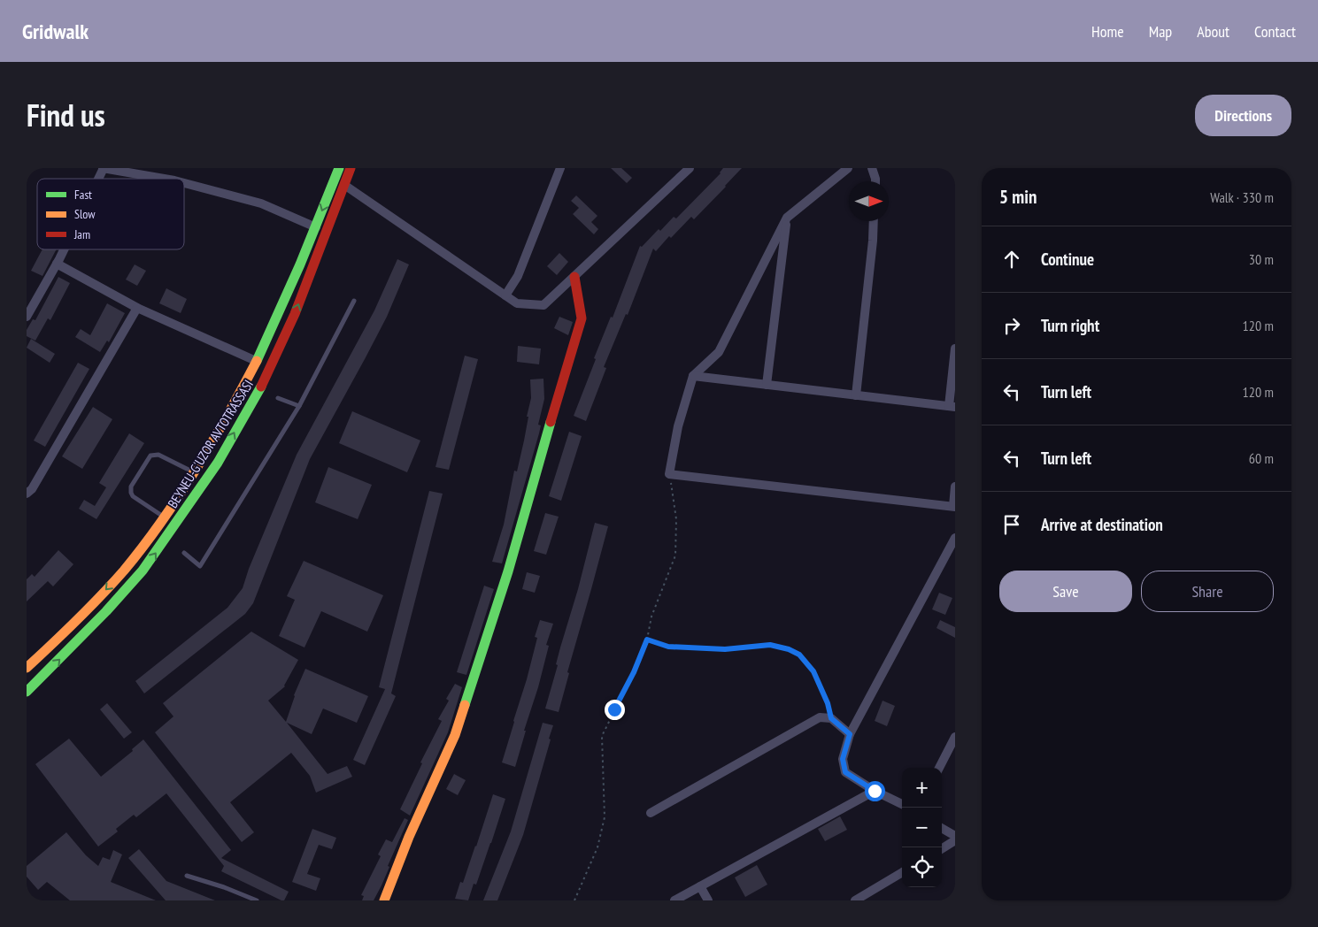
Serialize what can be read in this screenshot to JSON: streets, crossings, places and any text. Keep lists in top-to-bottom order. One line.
{"streets":{"main road":["BEYNEU-G'UZOR AVTOTRASSASI"]},"legend":["Fast","Slow","Jam"],"north":"right","page":{"header":"Gridwalk","nav":["Home","Map","About","Contact"],"title":"Find us","buttons":["Directions",["Save","Share"]],"heading":["5 min","Walk · 330 m"],"list":[["Continue","30 m"],["Turn right","120 m"],["Turn left","120 m"],["Turn left","60 m"],"Arrive at destination"],"map_buttons":["+","−"]}}
